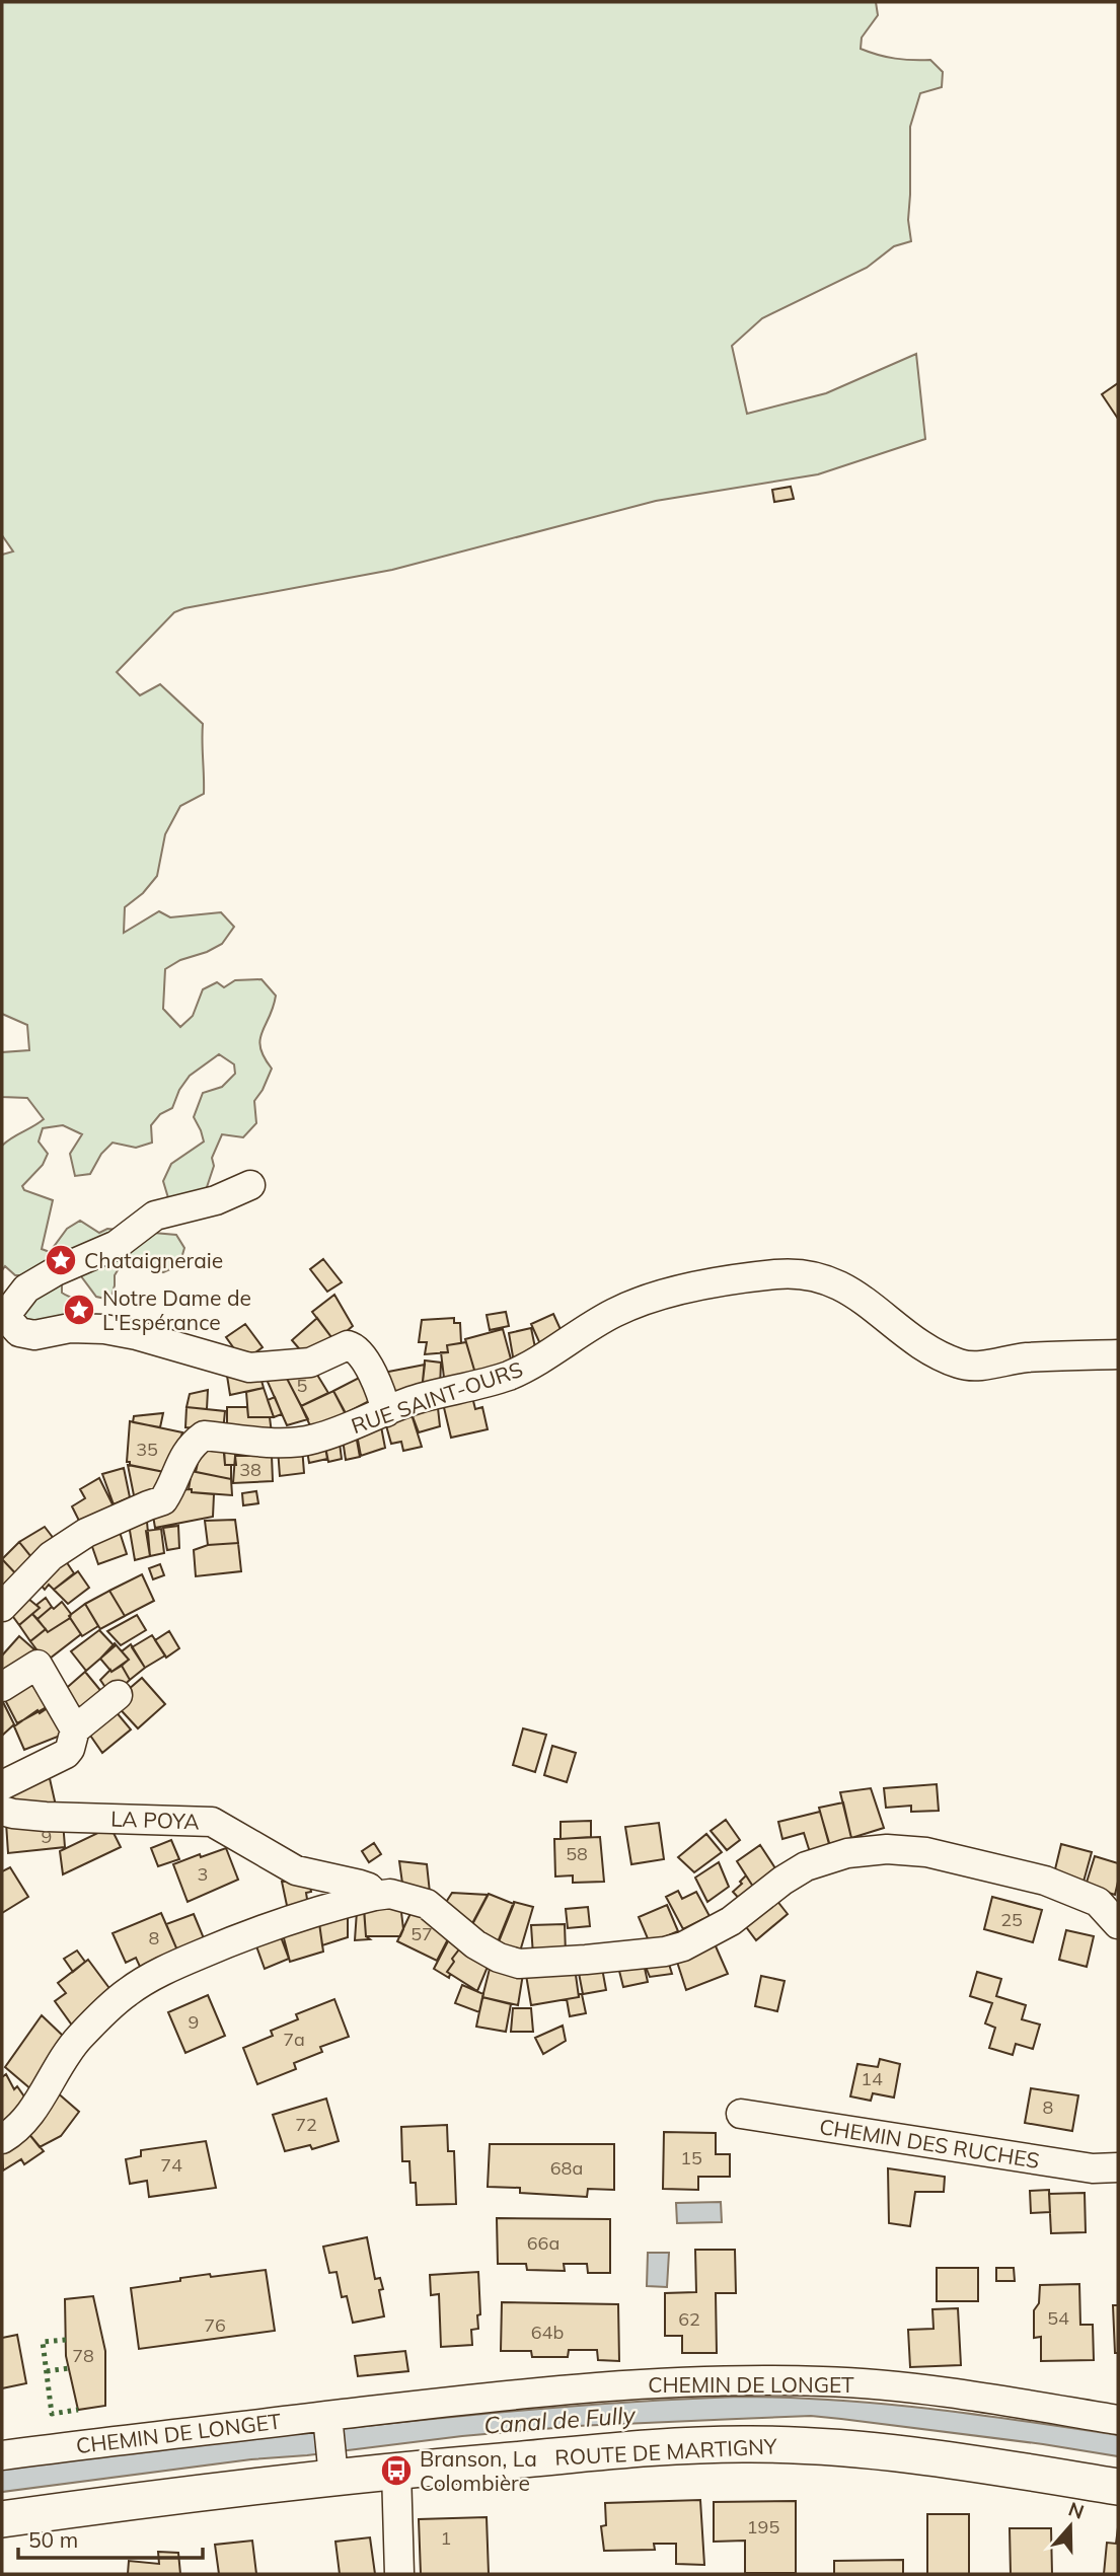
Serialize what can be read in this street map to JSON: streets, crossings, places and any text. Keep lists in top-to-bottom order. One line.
{"streets":{"main road":["ROUTE DE MARTIGNY"],"street":["RUE SAINT-OURS","LA POYA","CHEMIN DES RUCHES","CHEMIN DE LONGET"]},"water":["Canal de Fully"],"places":{"place":["Chataigneraie","Notre Dame de L'Espérance"],"bus stop":["Branson, La Colombière"]},"house_numbers":["5","35","38","9","58","3","25","57","8","9","7a","14","8","72","15","74","68a","66a","54","62","76","64b","78","195","1"],"scale_bar":"50 m","north":"top"}
